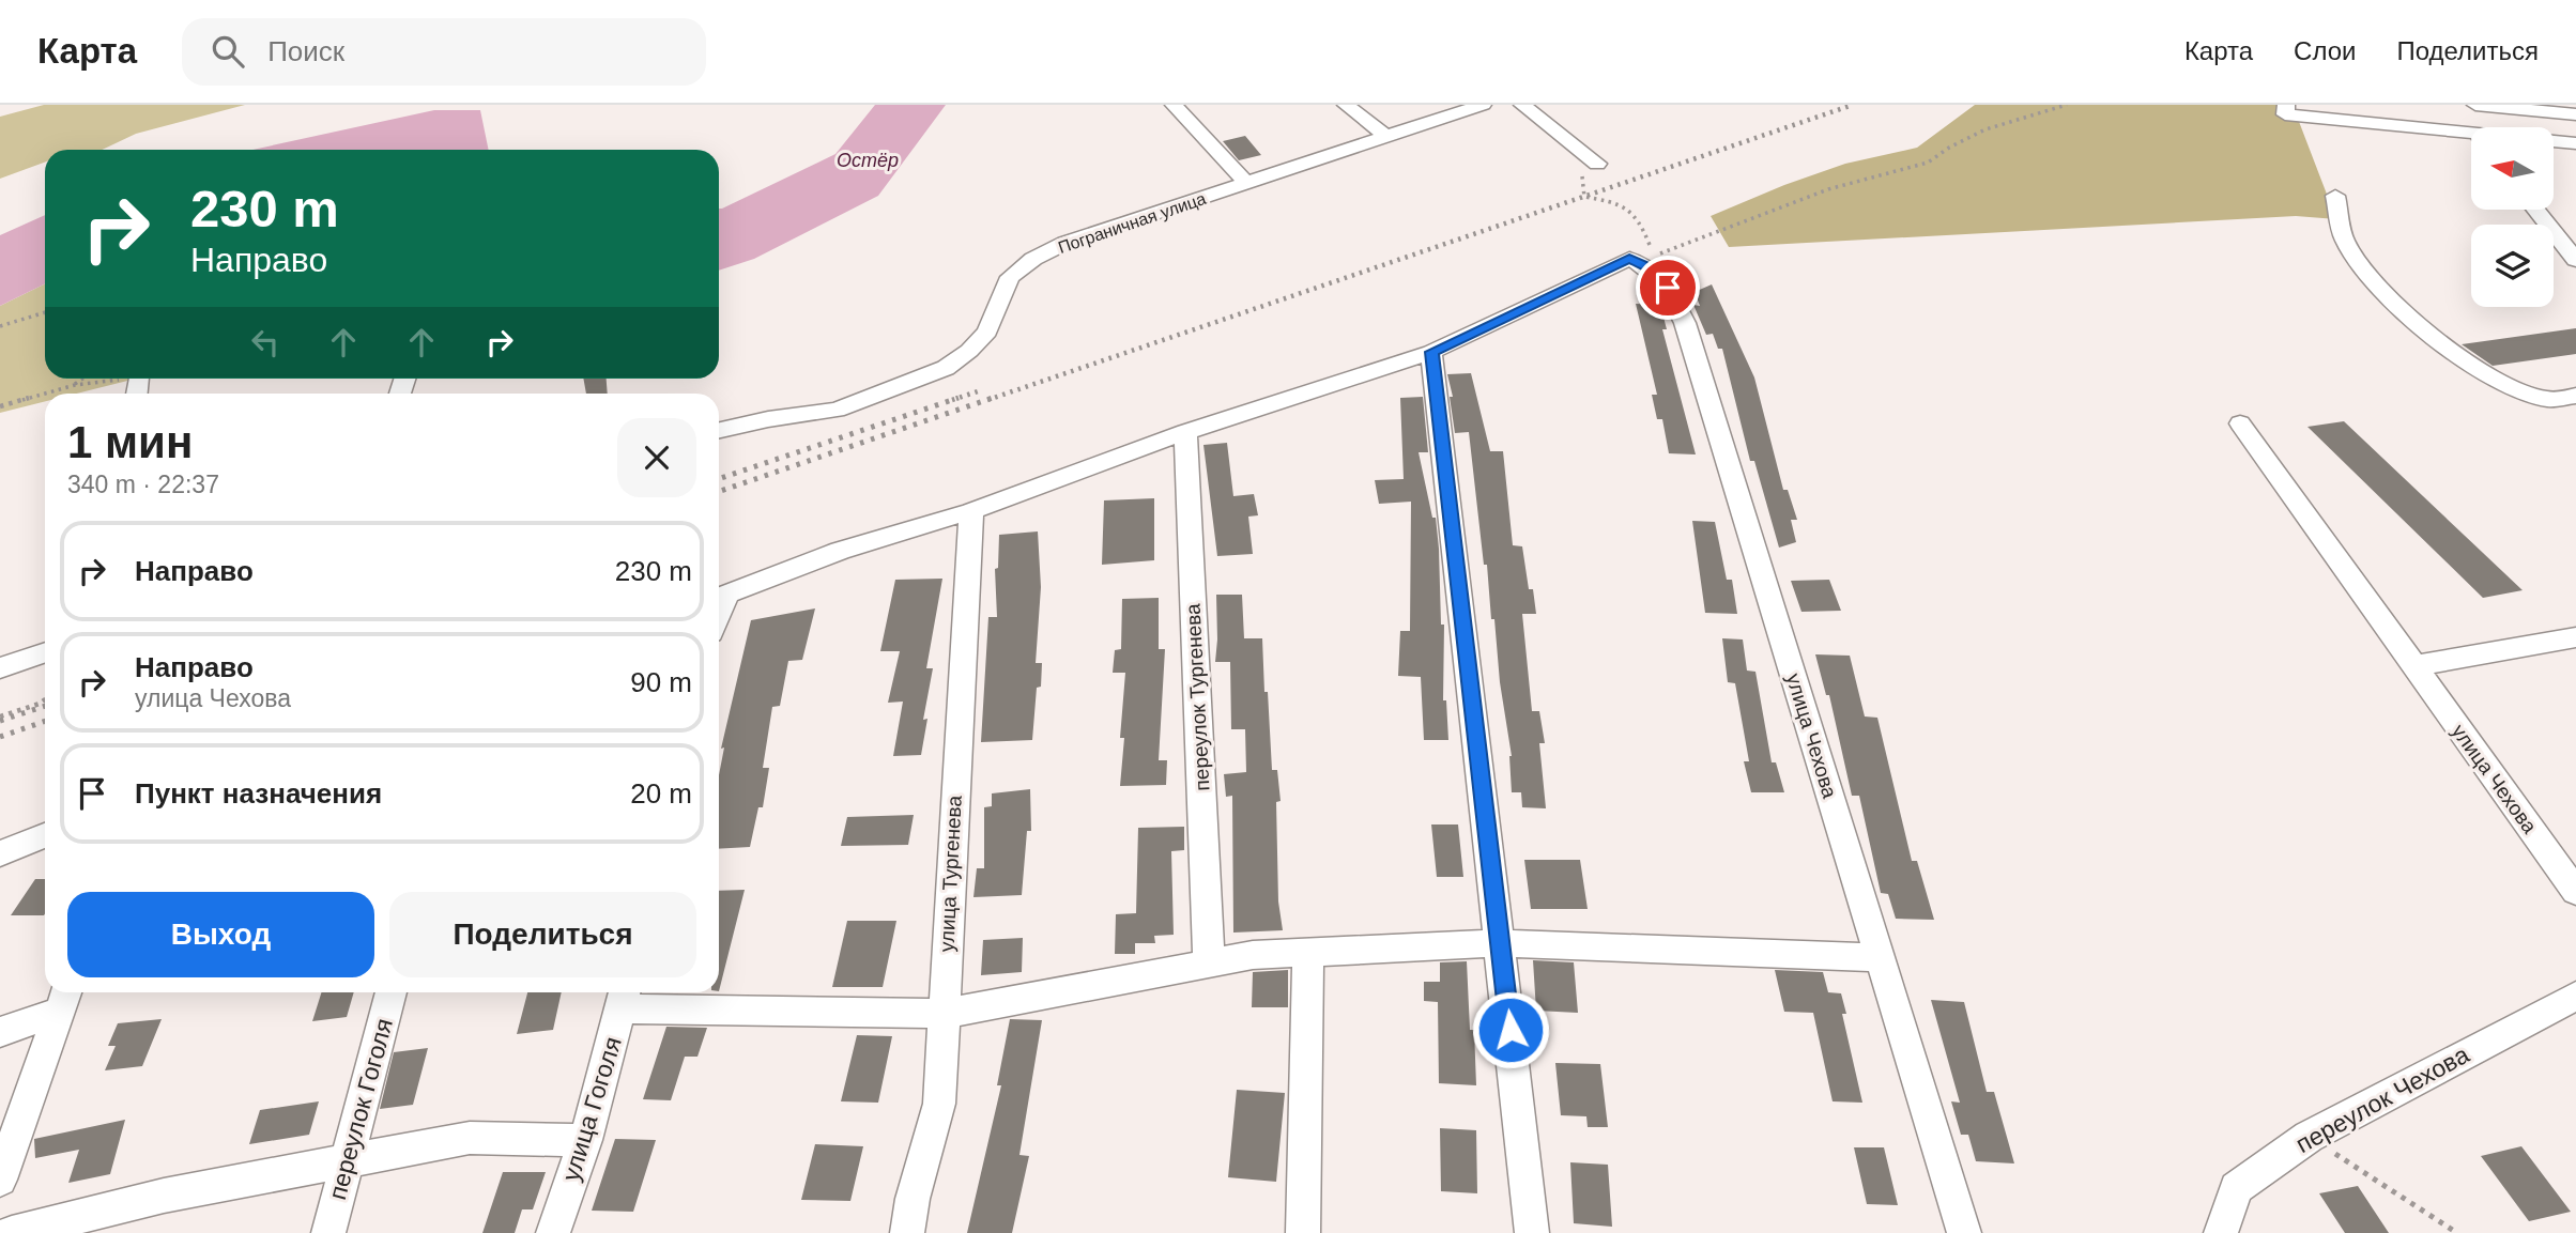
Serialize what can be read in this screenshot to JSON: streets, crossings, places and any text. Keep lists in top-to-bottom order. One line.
{"streets":{"street":["Пограничная улица","переулок Тургенева","улица Чехова","улица Тургенева","переулок Чехова","переулок Гоголя","улица Гоголя"]},"water":["Остёр"],"north":"left","page":{"header":"Карта","search":"Поиск","nav":["Карта","Слои","Поделиться"],"turn":["230 m","Направо"],"heading":["1 мин","340 m · 22:37"],"list":[{"name":"Направо","value":"230 m"},{"name":"Направо","note":"улица Чехова","value":"90 m"},{"name":"Пункт назначения","value":"20 m"}],"buttons":["Выход","Поделиться"]}}
